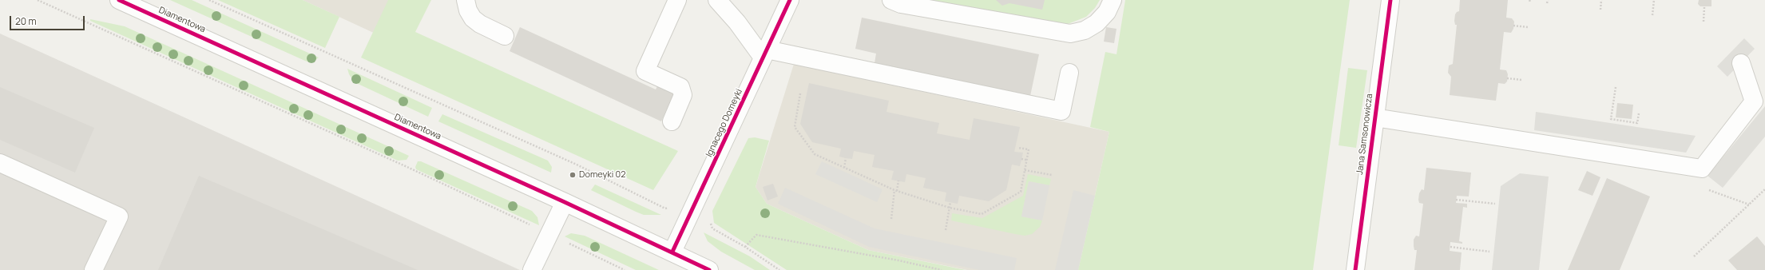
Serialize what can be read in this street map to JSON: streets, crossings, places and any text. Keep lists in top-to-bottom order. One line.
{"streets":{"street":["Diamentowa","Ignacego Domeyki","Jana Samsonowicza"]},"crossings":[["Diamentowa","Ignacego Domeyki"]],"places":["Domeyki 02"],"scale_bar":"20 m"}
